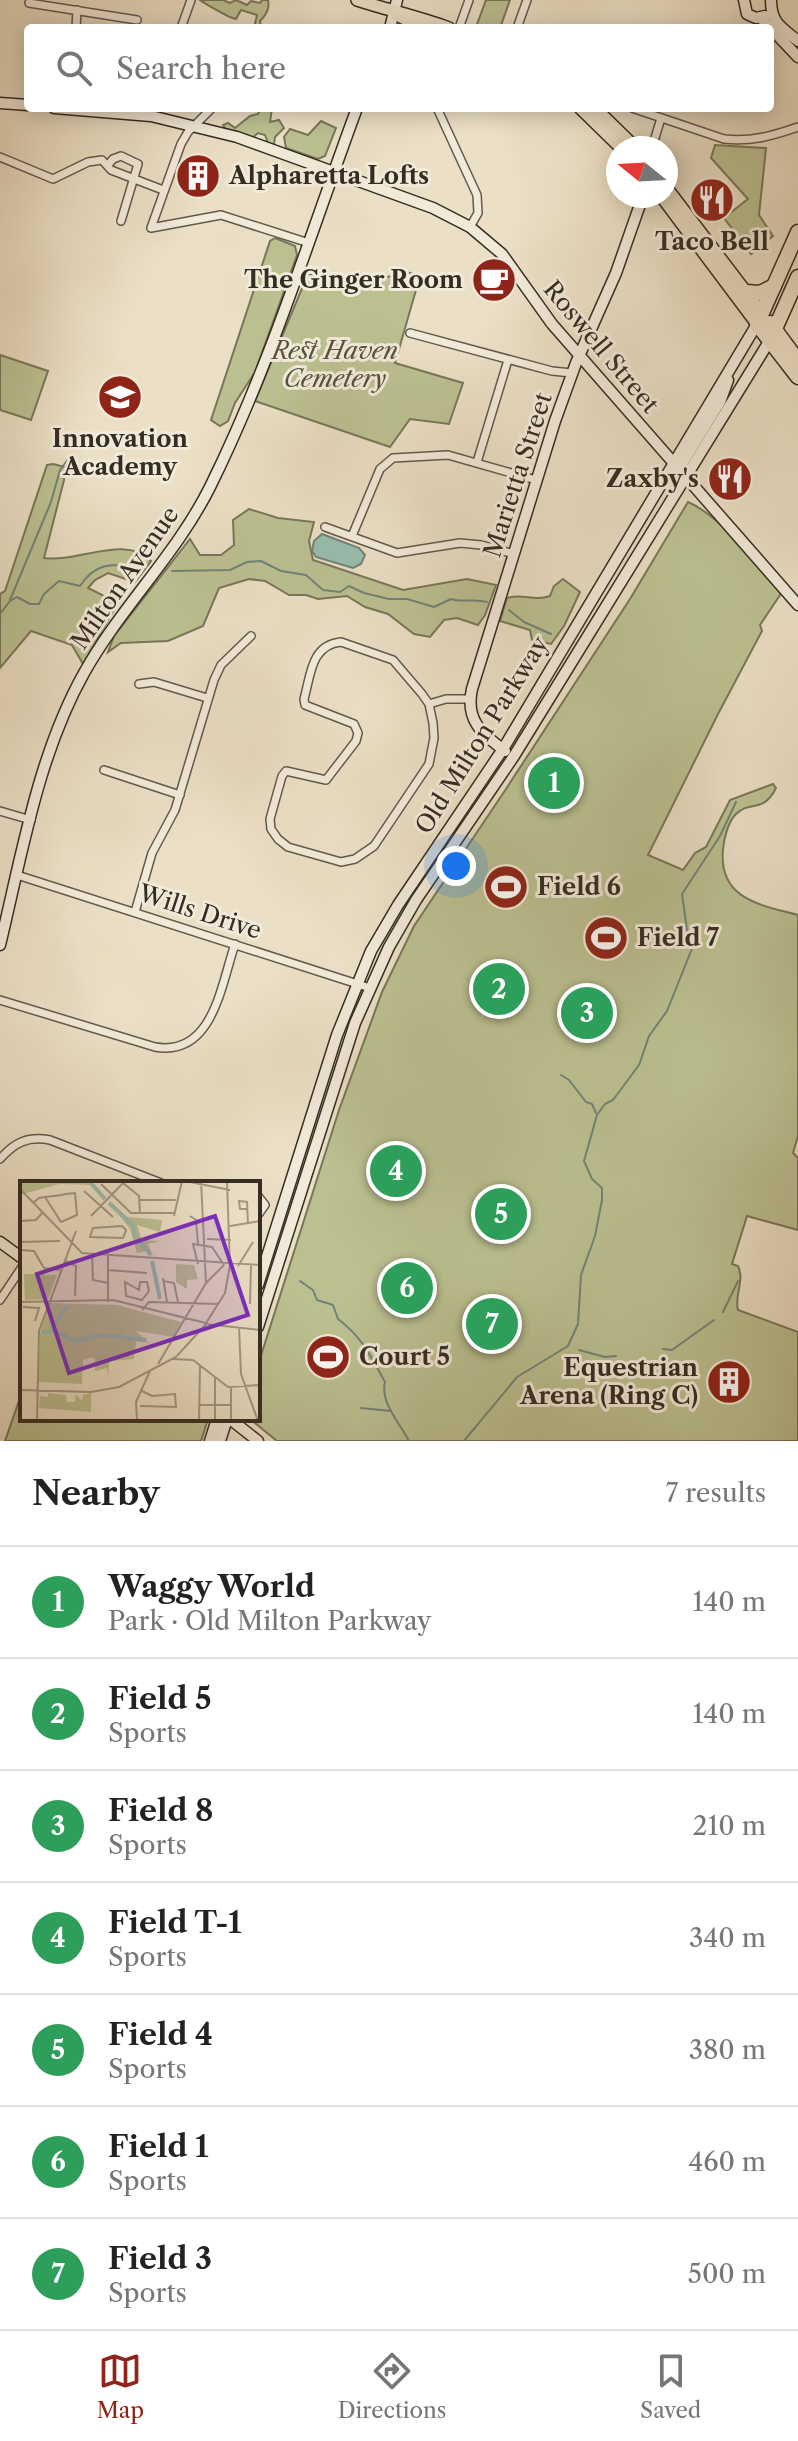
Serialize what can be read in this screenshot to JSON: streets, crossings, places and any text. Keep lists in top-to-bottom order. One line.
{"streets":{"highway":["Old Milton Parkway"],"street":["Roswell Street","Marietta Street","Milton Avenue","Wills Drive"]},"crossings":[["Roswell Street","Marietta Street"],["Roswell Street","Milton Avenue"],["Roswell Street","Old Milton Parkway"],["Milton Avenue","Wills Drive"],["Old Milton Parkway","Wills Drive"]],"parks":["Rest Haven Cemetery"],"places":{"building":["Alpharetta Lofts","Equestrian Arena (Ring C)"],"restaurant":["Taco Bell","Zaxby's"],"cafe":["The Ginger Room"],"school or university":["Innovation Academy"],"sports":["Field 6","Field 7","Court 5"]},"north":"left","page":{"search":"Search here","pins":["1","2","3","4","5","6","7"],"heading":["Nearby","7 results"],"list":[{"mark":"1","name":"Waggy World","note":"Park · Old Milton Parkway","value":"140 m"},{"mark":"2","name":"Field 5","note":"Sports","value":"140 m"},{"mark":"3","name":"Field 8","note":"Sports","value":"210 m"},{"mark":"4","name":"Field T-1","note":"Sports","value":"340 m"},{"mark":"5","name":"Field 4","note":"Sports","value":"380 m"},{"mark":"6","name":"Field 1","note":"Sports","value":"460 m"},{"mark":"7","name":"Field 3","note":"Sports","value":"500 m"}],"nav":["Map","Directions","Saved"]}}
